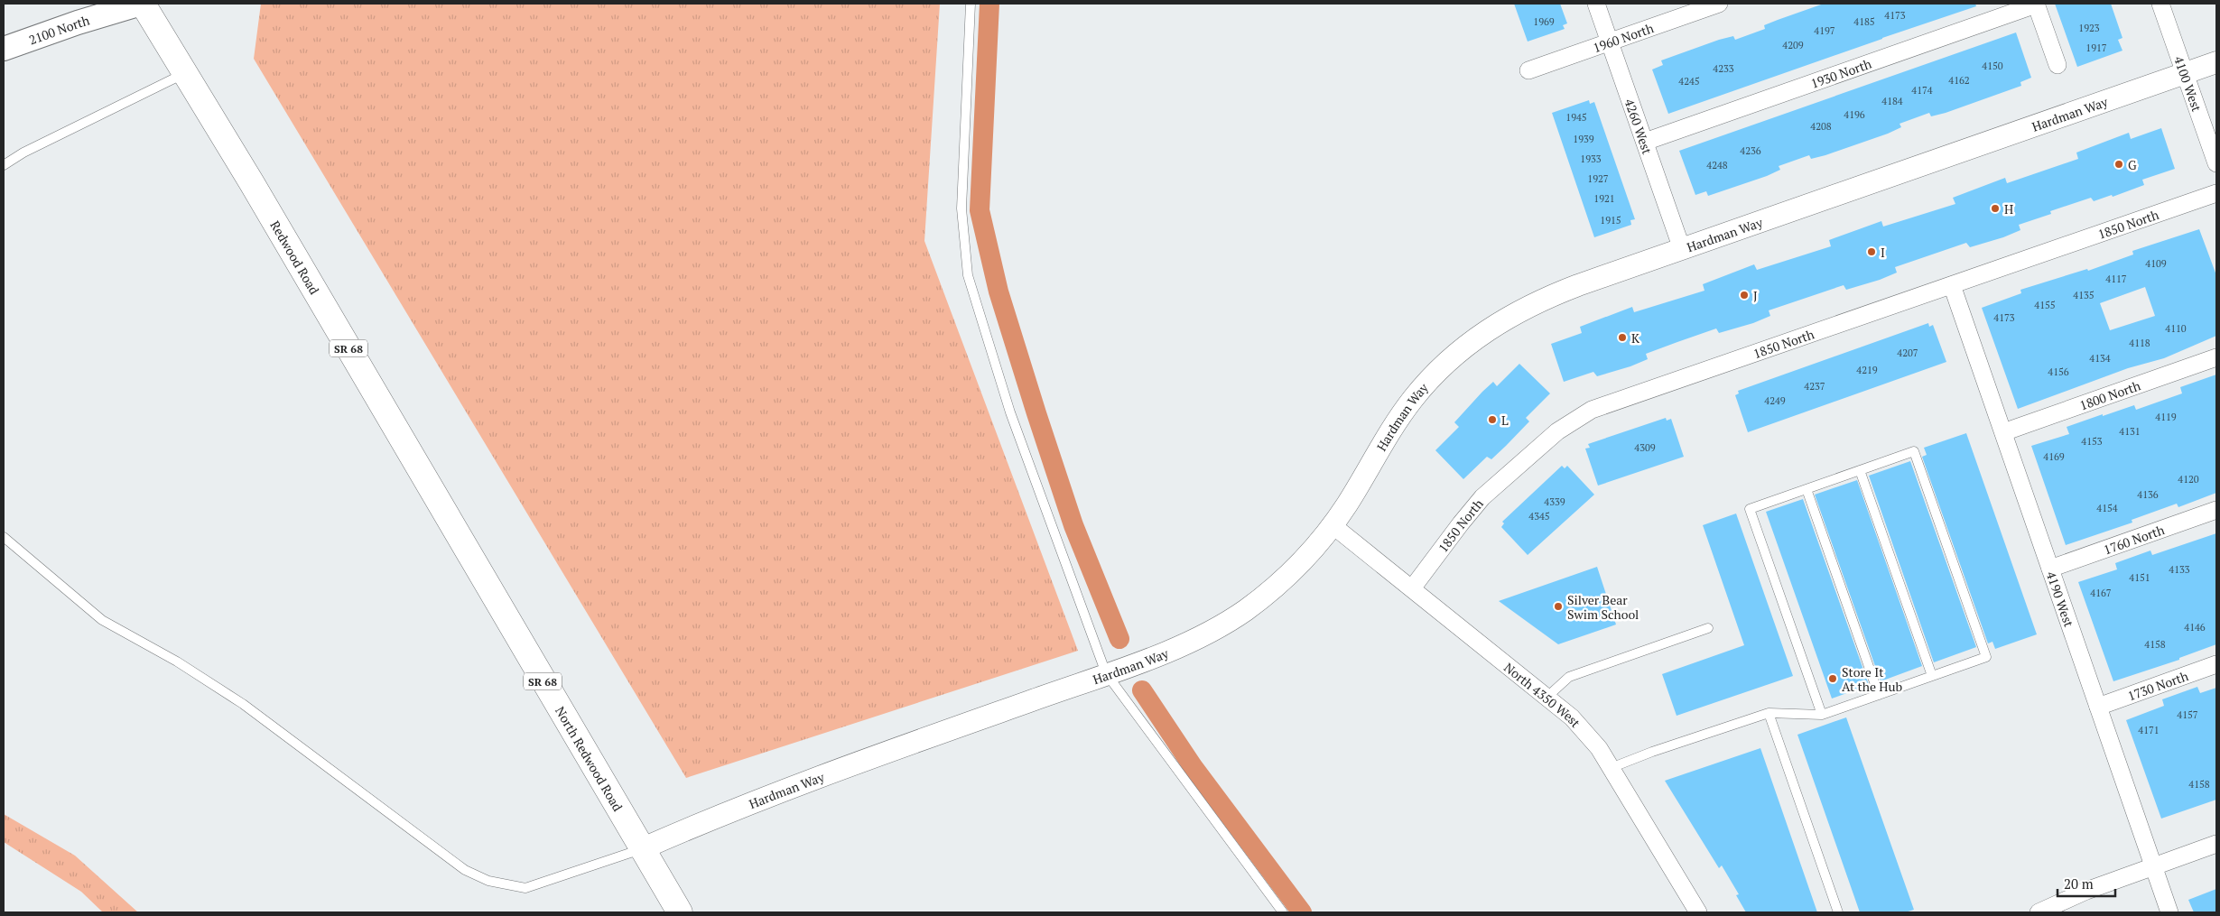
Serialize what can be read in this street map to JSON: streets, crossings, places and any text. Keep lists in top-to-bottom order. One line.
{"streets":{"main road":["2100 North","Redwood Road","SR 68","North Redwood Road"],"street":["1960 North","1930 North","4100 West","Hardman Way","4260 West","1850 North","1800 North","1760 North","4190 West","1730 North","North 4350 West"]},"crossings":[["2100 North","Redwood Road"],["1960 North","4260 West"],["1930 North","4260 West"],["4100 West","Hardman Way"],["Hardman Way","4260 West"],["Hardman Way","North 4350 West"],["Hardman Way","North Redwood Road"],["1850 North","4190 West"],["1850 North","North 4350 West"],["Redwood Road","North Redwood Road"],["1800 North","4190 West"],["1760 North","4190 West"],["4190 West","1730 North"]],"places":["G","H","I","J","K","L","Silver Bear Swim School","Store It At the Hub"],"house_numbers":["4173","1969","4185","1923","4197","4209","1917","4150","4233","4162","4245","4174","4184","4196","1945","4208","1939","4236","1933","4248","1927","1921","1915","4109","4117","4135","4155","4173","4110","4118","4207","4134","4219","4156","4237","4249","4119","4131","4153","4309","4169","4120","4136","4339","4154","4345","4133","4151","4167","4146","4158","4157","4171","4158"],"scale_bar":"20 m"}
